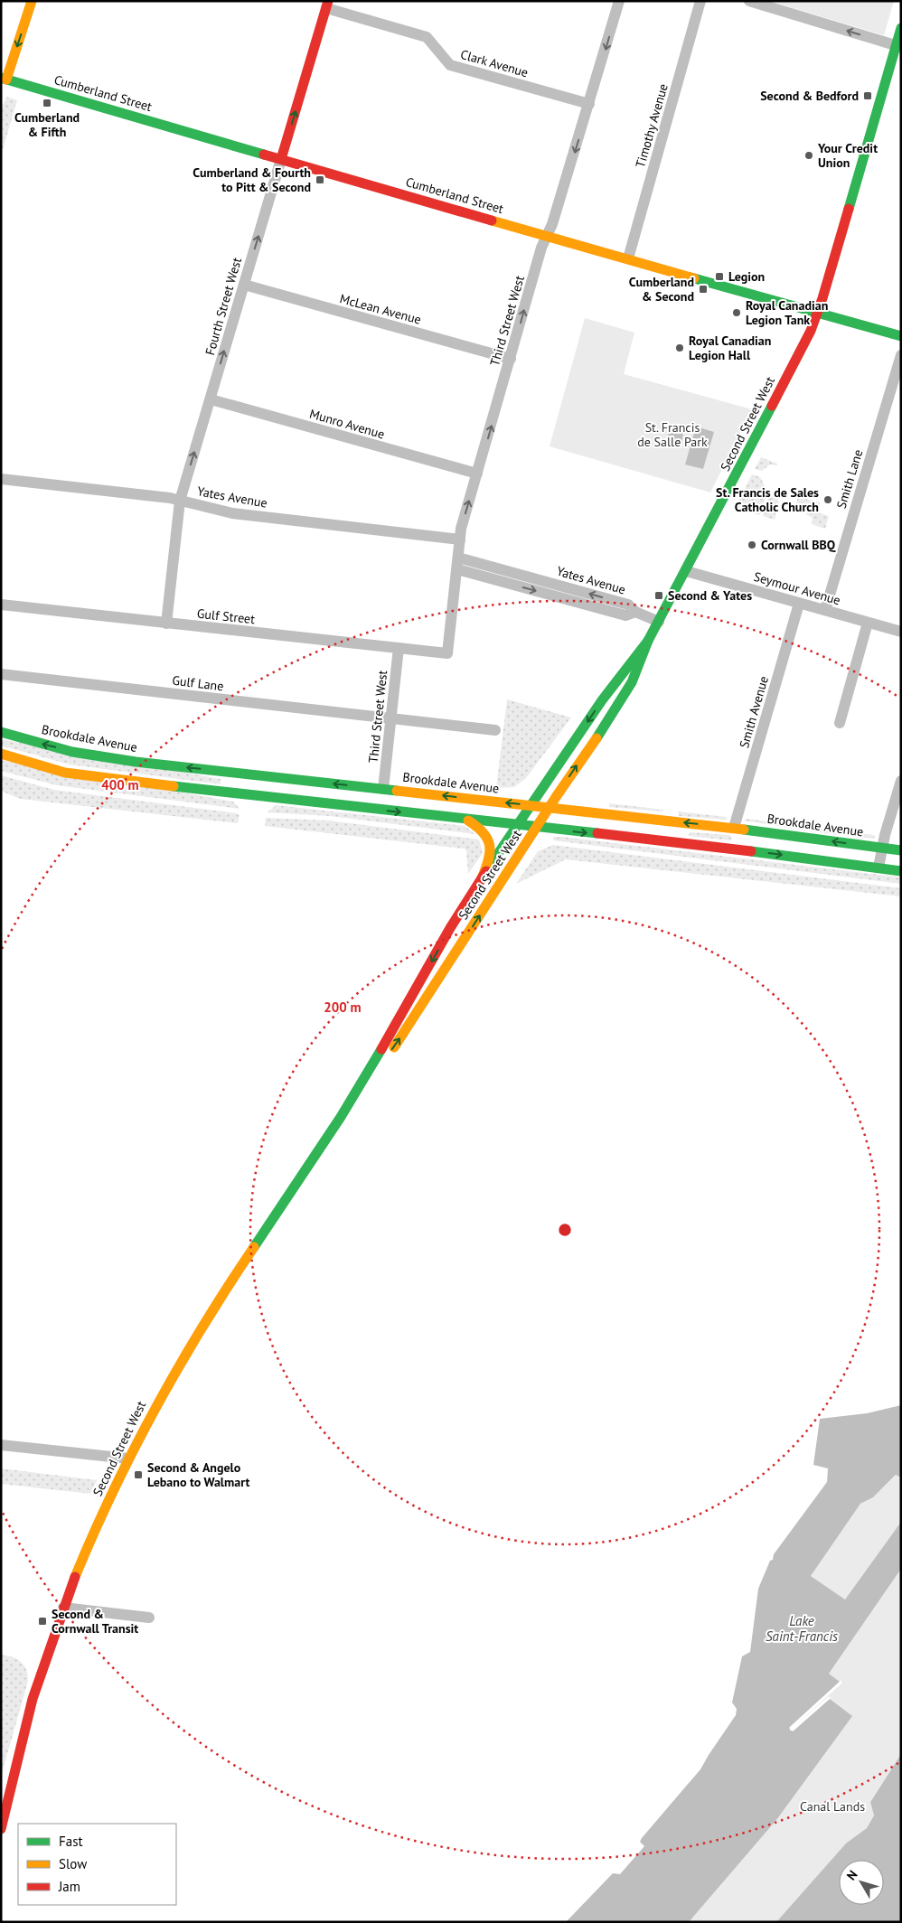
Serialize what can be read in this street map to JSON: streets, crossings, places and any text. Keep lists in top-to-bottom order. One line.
{"streets":{"main road":["Cumberland Street","Fourth Street West","Second Street West","Brookdale Avenue"],"street":["Clark Avenue","Timothy Avenue","McLean Avenue","Third Street West","Munro Avenue","Smith Lane","Yates Avenue","Seymour Avenue","Gulf Street","Gulf Lane","Smith Avenue"]},"crossings":[["Clark Avenue","Fourth Street West"],["Clark Avenue","Third Street West"],["Cumberland Street","Timothy Avenue"],["Cumberland Street","Fourth Street West"],["Cumberland Street","Third Street West"],["Cumberland Street","Second Street West"],["Fourth Street West","McLean Avenue"],["Fourth Street West","Munro Avenue"],["Fourth Street West","Yates Avenue"],["Fourth Street West","Gulf Street"],["McLean Avenue","Third Street West"],["Third Street West","Munro Avenue"],["Third Street West","Yates Avenue"],["Third Street West","Gulf Street"],["Third Street West","Gulf Lane"],["Third Street West","Brookdale Avenue"],["Second Street West","Yates Avenue"],["Second Street West","Seymour Avenue"],["Second Street West","Brookdale Avenue"],["Smith Lane","Seymour Avenue"],["Seymour Avenue","Smith Avenue"],["Smith Avenue","Brookdale Avenue"]],"one_way":["Fourth Street West"],"water":["Lake Saint-Francis"],"parks":["St. Francis de Salle Park","Canal Lands"],"places":{"transit":["Second & Bedford","Cumberland & Fifth","Cumberland & Fourth to Pitt & Second","Legion","Cumberland & Second","Second & Yates","Second & Angelo Lebano to Walmart","Second & Cornwall Transit"],"other":["Your Credit Union","Royal Canadian Legion Tank","Royal Canadian Legion Hall","St. Francis de Sales Catholic Church","Cornwall BBQ"]},"legend":["Fast","Slow","Jam"],"north":"top left","rings":["400 m","200 m"]}
